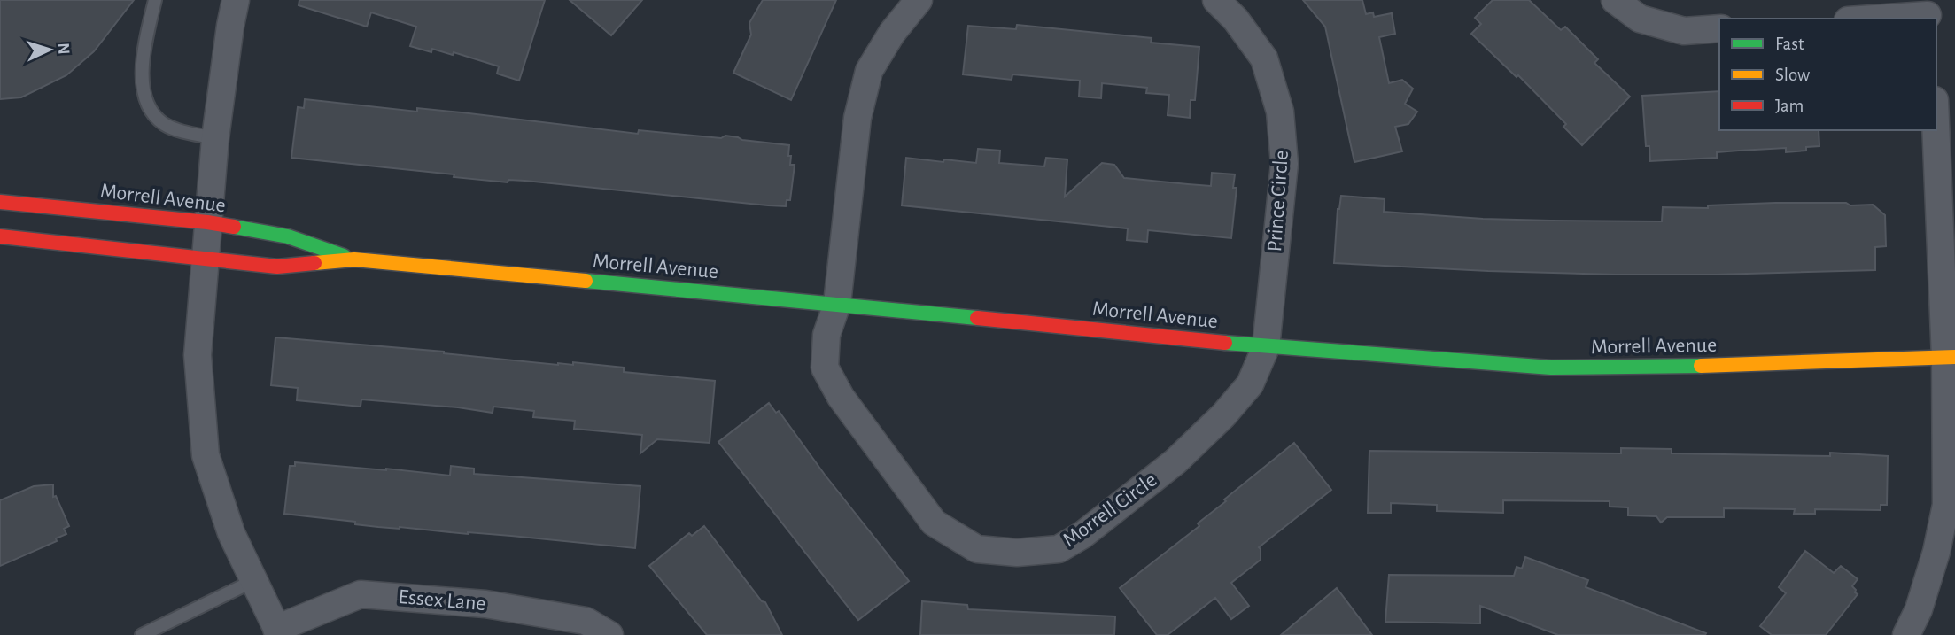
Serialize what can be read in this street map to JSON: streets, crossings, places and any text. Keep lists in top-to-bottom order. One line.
{"streets":{"street":["Morrell Avenue","Prince Circle","Morrell Circle","Essex Lane"]},"crossings":[["Morrell Avenue","Prince Circle"],["Morrell Avenue","Morrell Circle"],["Prince Circle","Morrell Circle"]],"legend":["Fast","Slow","Jam"],"north":"right"}
